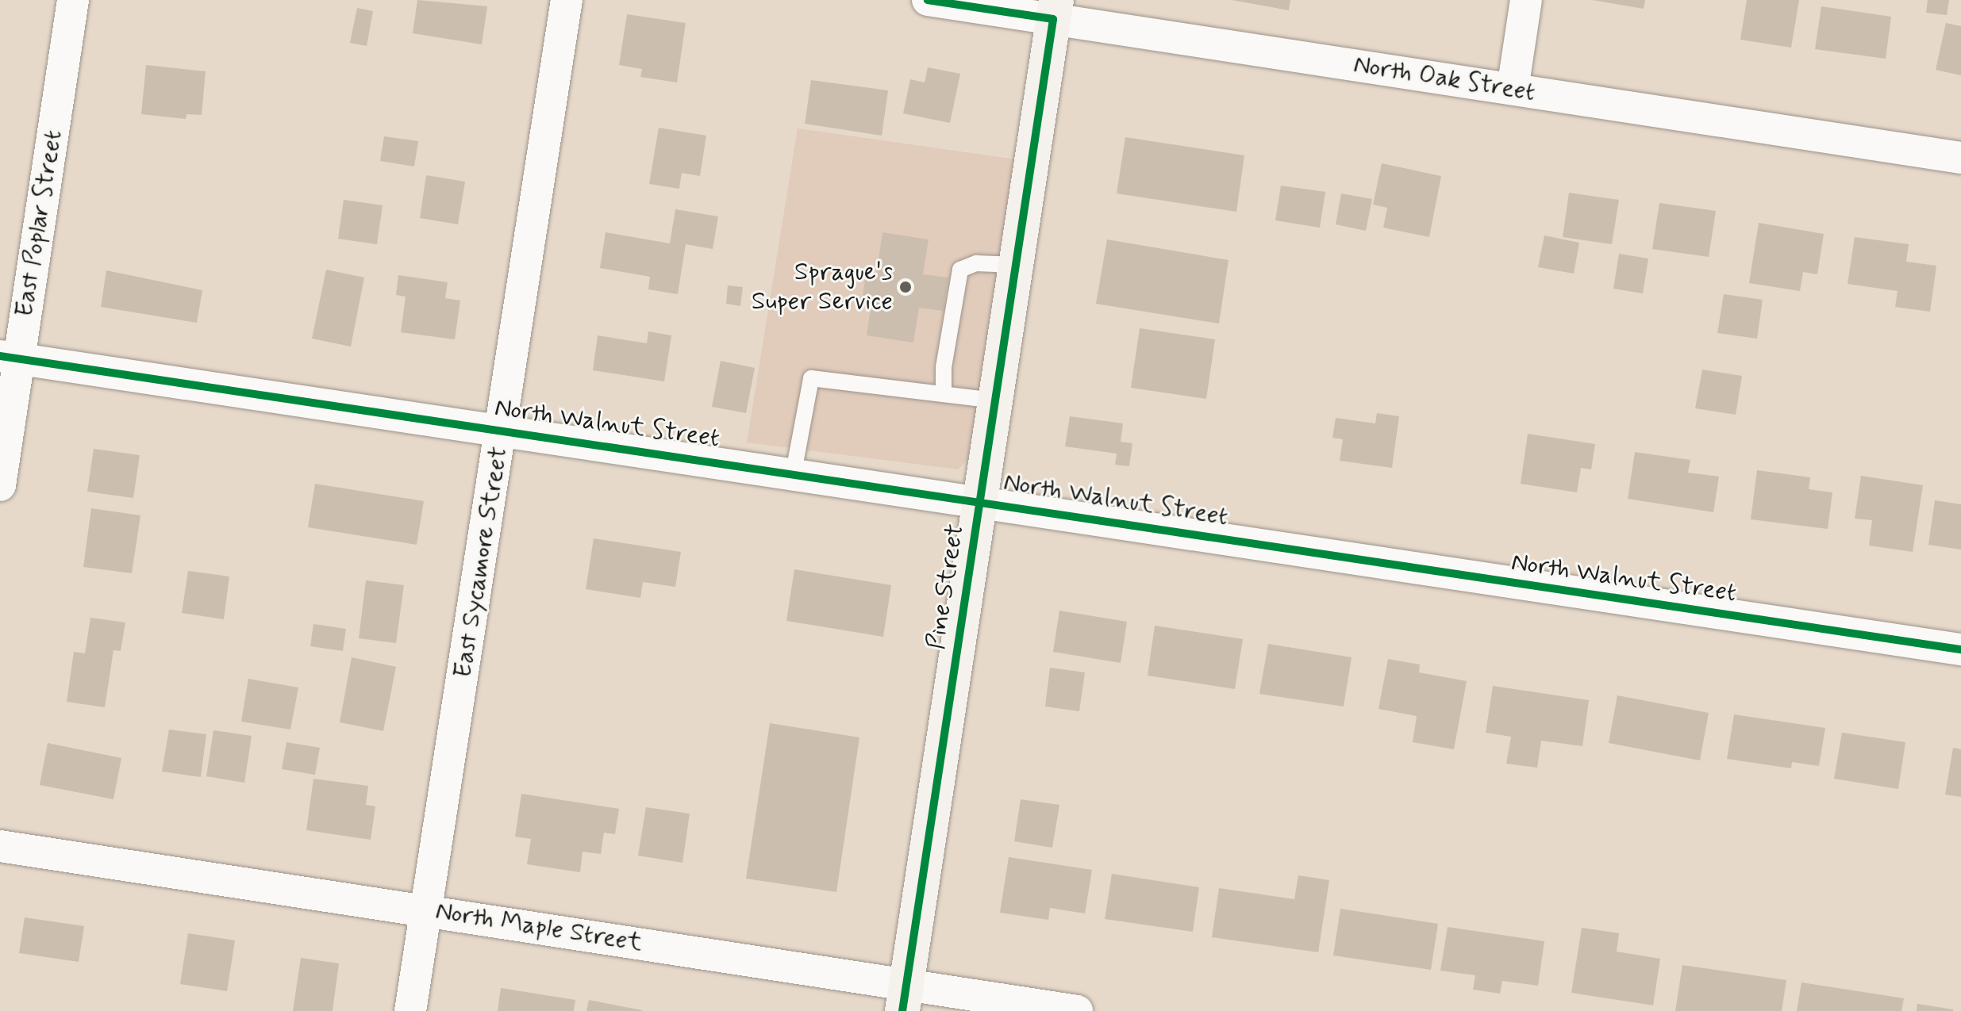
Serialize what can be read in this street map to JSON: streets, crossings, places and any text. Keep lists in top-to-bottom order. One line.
{"streets":{"street":["North Oak Street","East Poplar Street","North Walnut Street","East Sycamore Street","Pine Street","North Maple Street"]},"crossings":[["North Oak Street","Pine Street"],["East Poplar Street","North Walnut Street"],["North Walnut Street","East Sycamore Street"],["North Walnut Street","Pine Street"],["East Sycamore Street","North Maple Street"],["Pine Street","North Maple Street"]],"places":["Sprague's Super Service"]}
